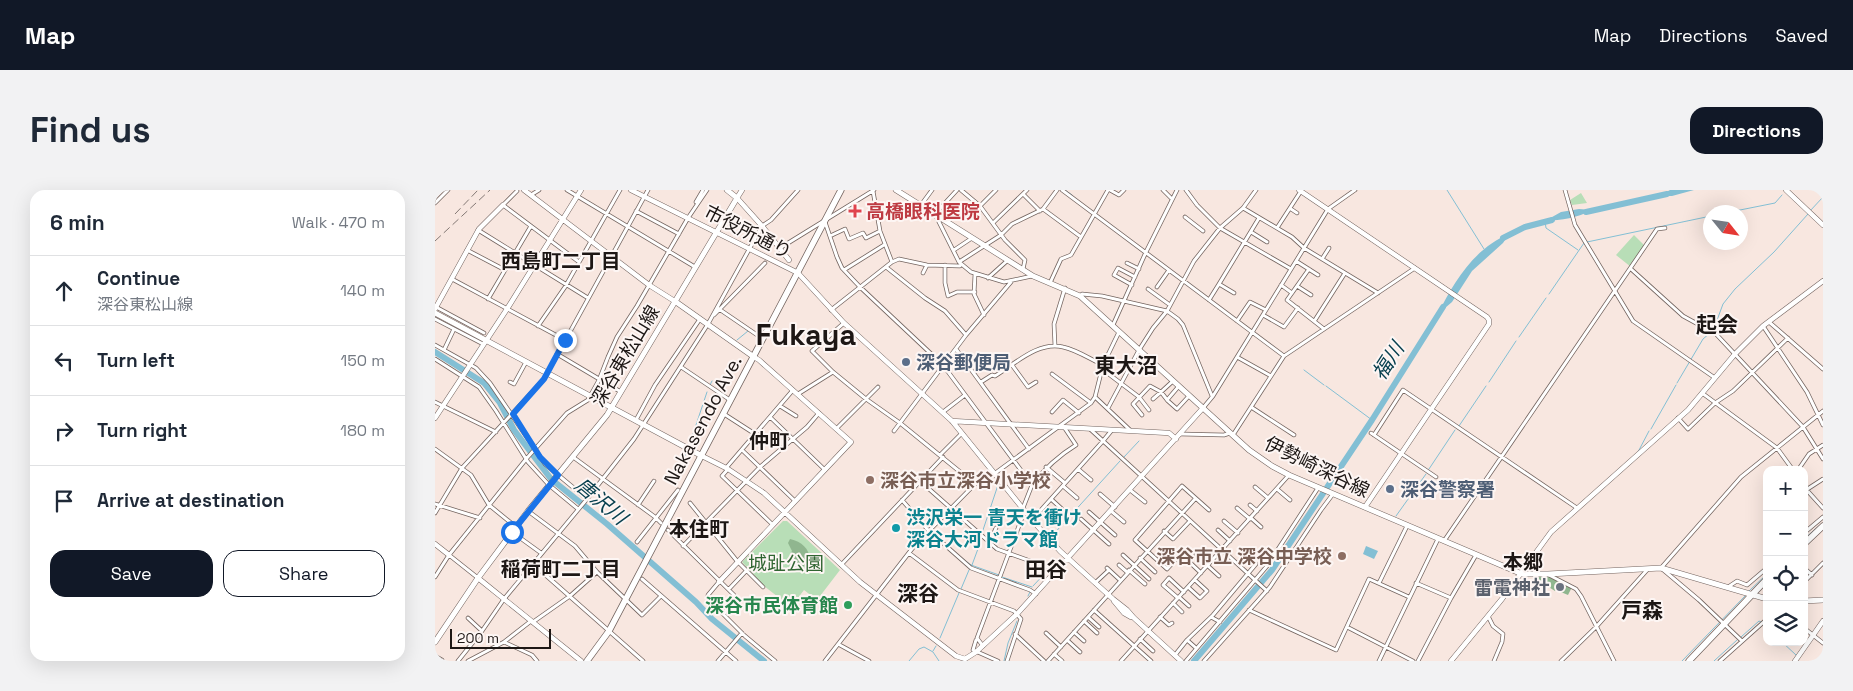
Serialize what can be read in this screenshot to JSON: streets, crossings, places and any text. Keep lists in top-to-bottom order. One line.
{"streets":{"highway":["Nakasendo Ave."],"main road":["深谷東松山線","伊勢崎深谷線"],"street":["市役所通り"]},"crossings":[["市役所通り","Nakasendo Ave."],["深谷東松山線","Nakasendo Ave."]],"districts":["西島町二丁目","起会","Fukaya","東大沼","仲町","本住町","本郷","稲荷町二丁目","田谷","深谷","戸森"],"water":["福川","唐沢川"],"parks":["城趾公園"],"places":{"health":["高橋眼科医院"],"other":["深谷郵便局","深谷市立深谷小学校","深谷警察署","渋沢栄一 青天を衝け 深谷大河ドラマ館","深谷市立 深谷中学校","雷電神社","深谷市民体育館"]},"scale_bar":"200 m","north":"bottom right","page":{"header":"Map","nav":["Map","Directions","Saved"],"buttons":["Directions",["Save","Share"]],"title":"Find us","heading":["6 min","Walk · 470 m"],"list":[["Continue","深谷東松山線","140 m"],["Turn left","150 m"],["Turn right","180 m"],"Arrive at destination"],"map_buttons":["+","−"],"scale":"200 m"}}
